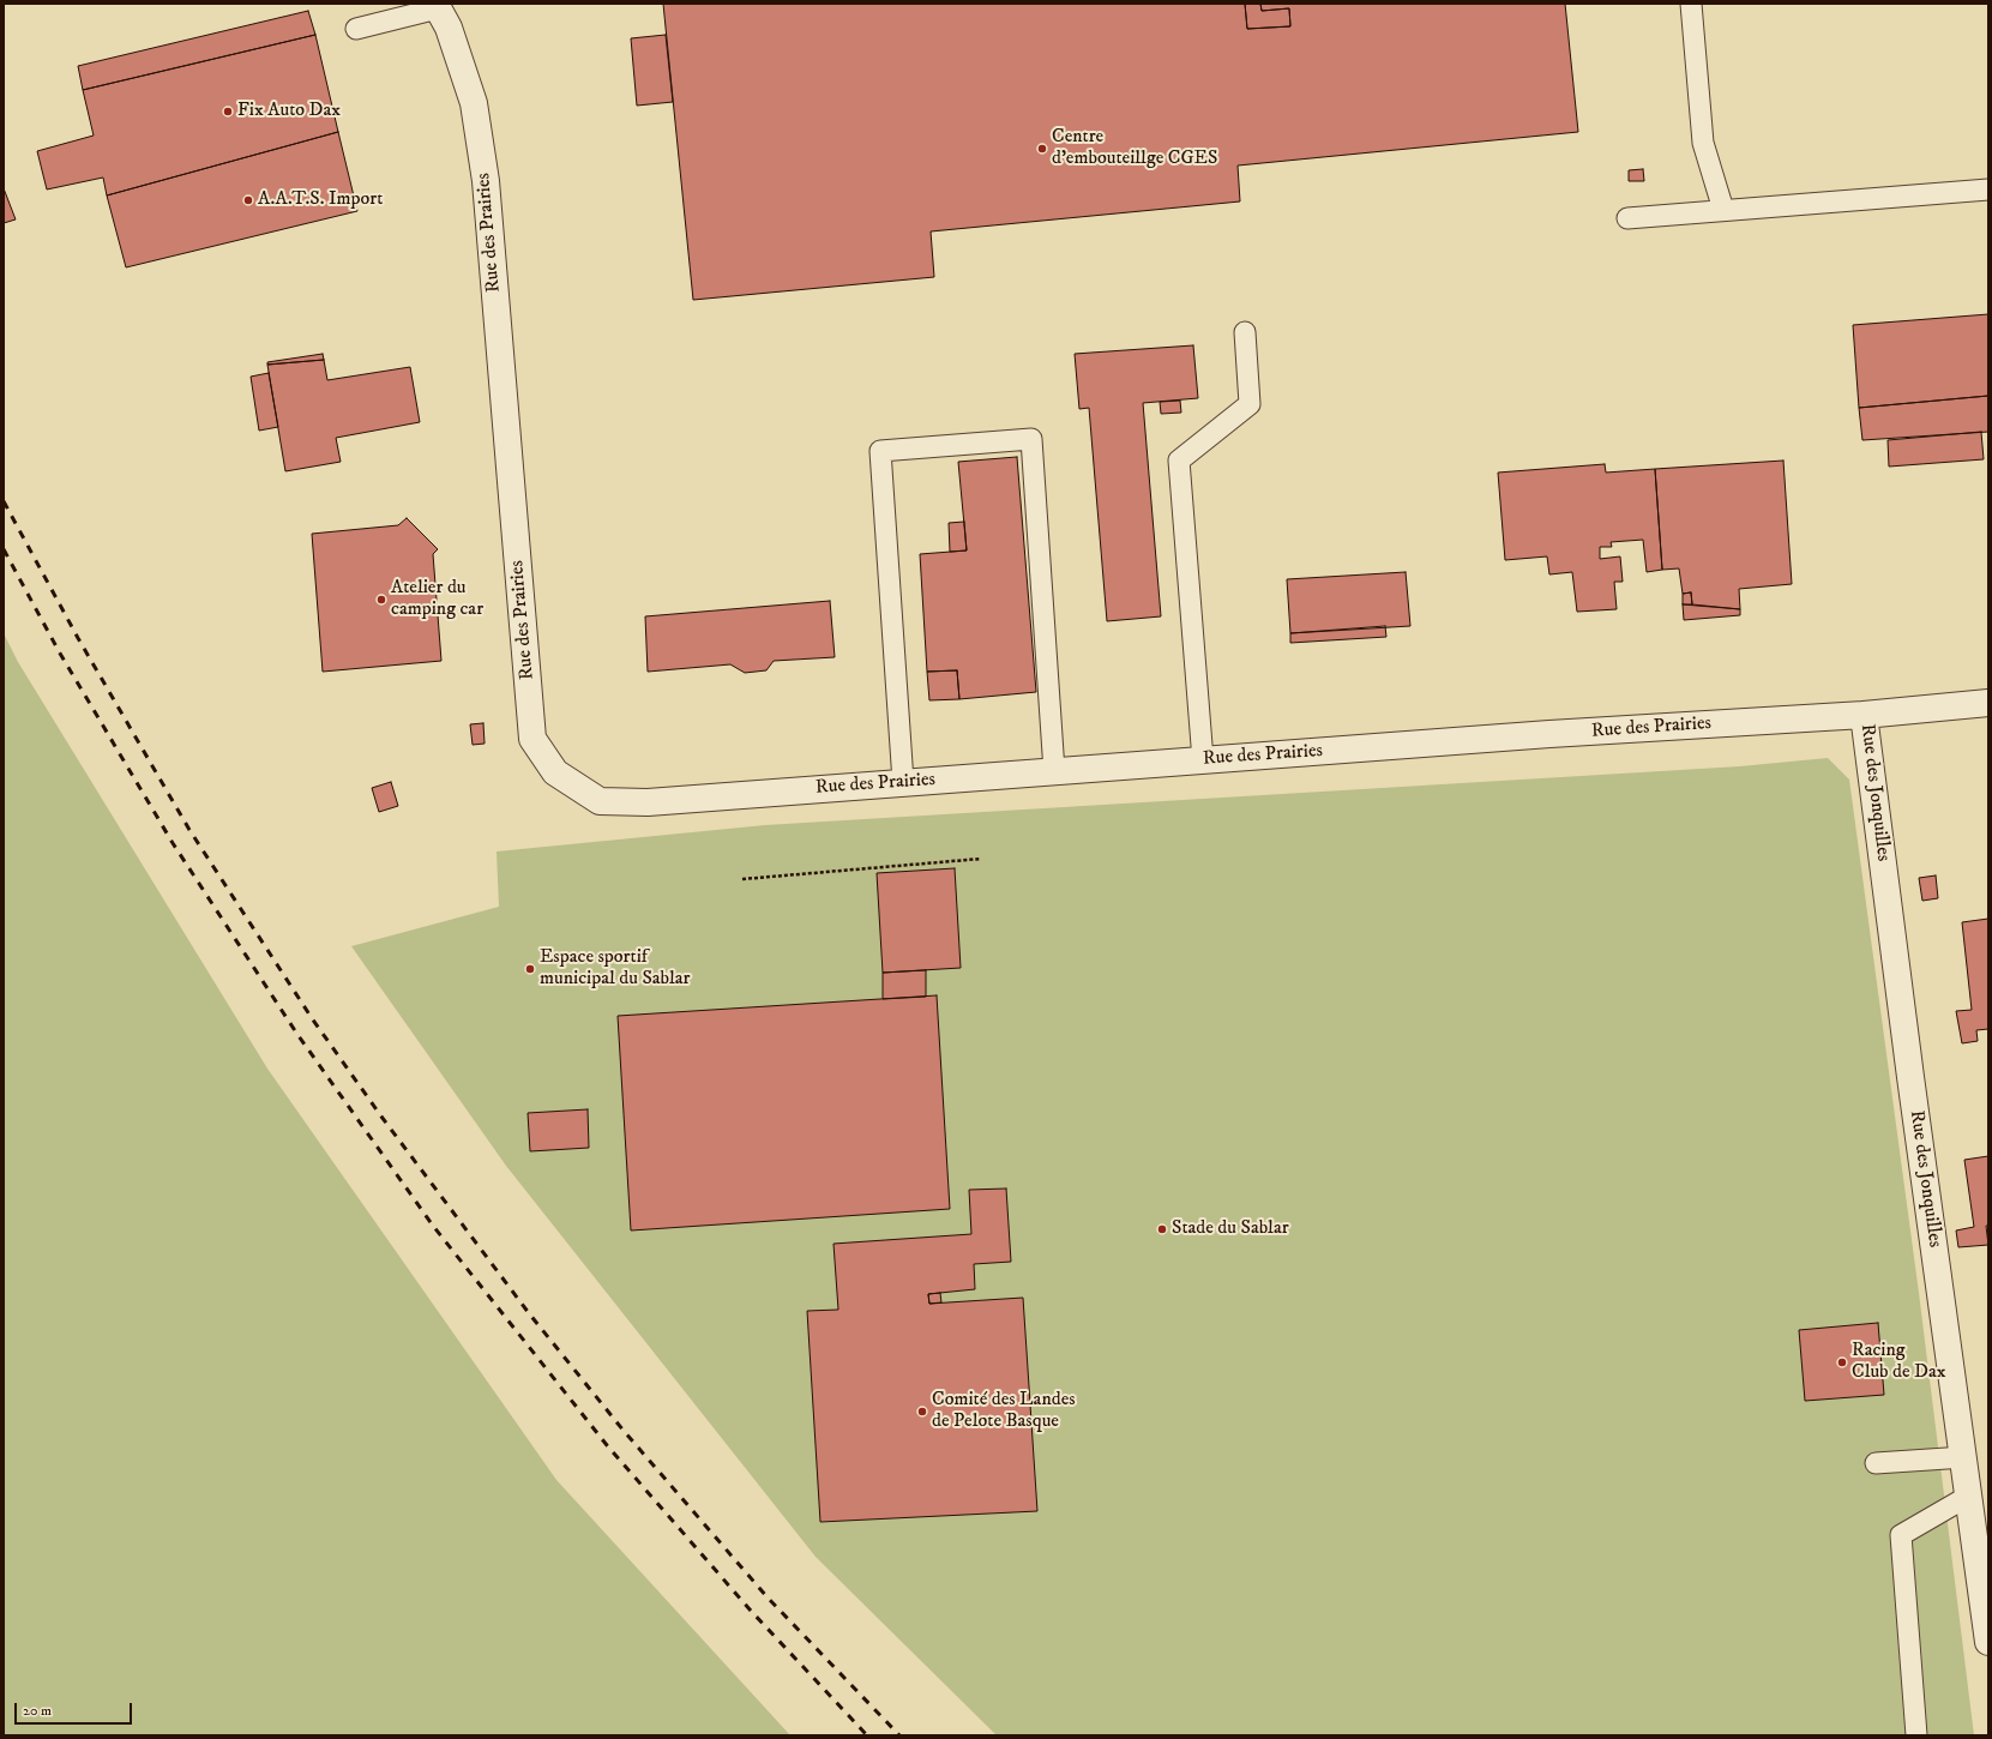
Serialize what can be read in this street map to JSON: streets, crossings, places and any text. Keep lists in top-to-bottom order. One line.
{"streets":{"street":["Rue des Prairies","Rue des Jonquilles"]},"crossings":[["Rue des Prairies","Rue des Jonquilles"]],"places":["Fix Auto Dax","Centre d'embouteillge CGES","A.A.T.S. Import","Atelier du camping car","Espace sportif municipal du Sablar","Stade du Sablar","Racing Club de Dax","Comité des Landes de Pelote Basque"],"scale_bar":"20 m"}
